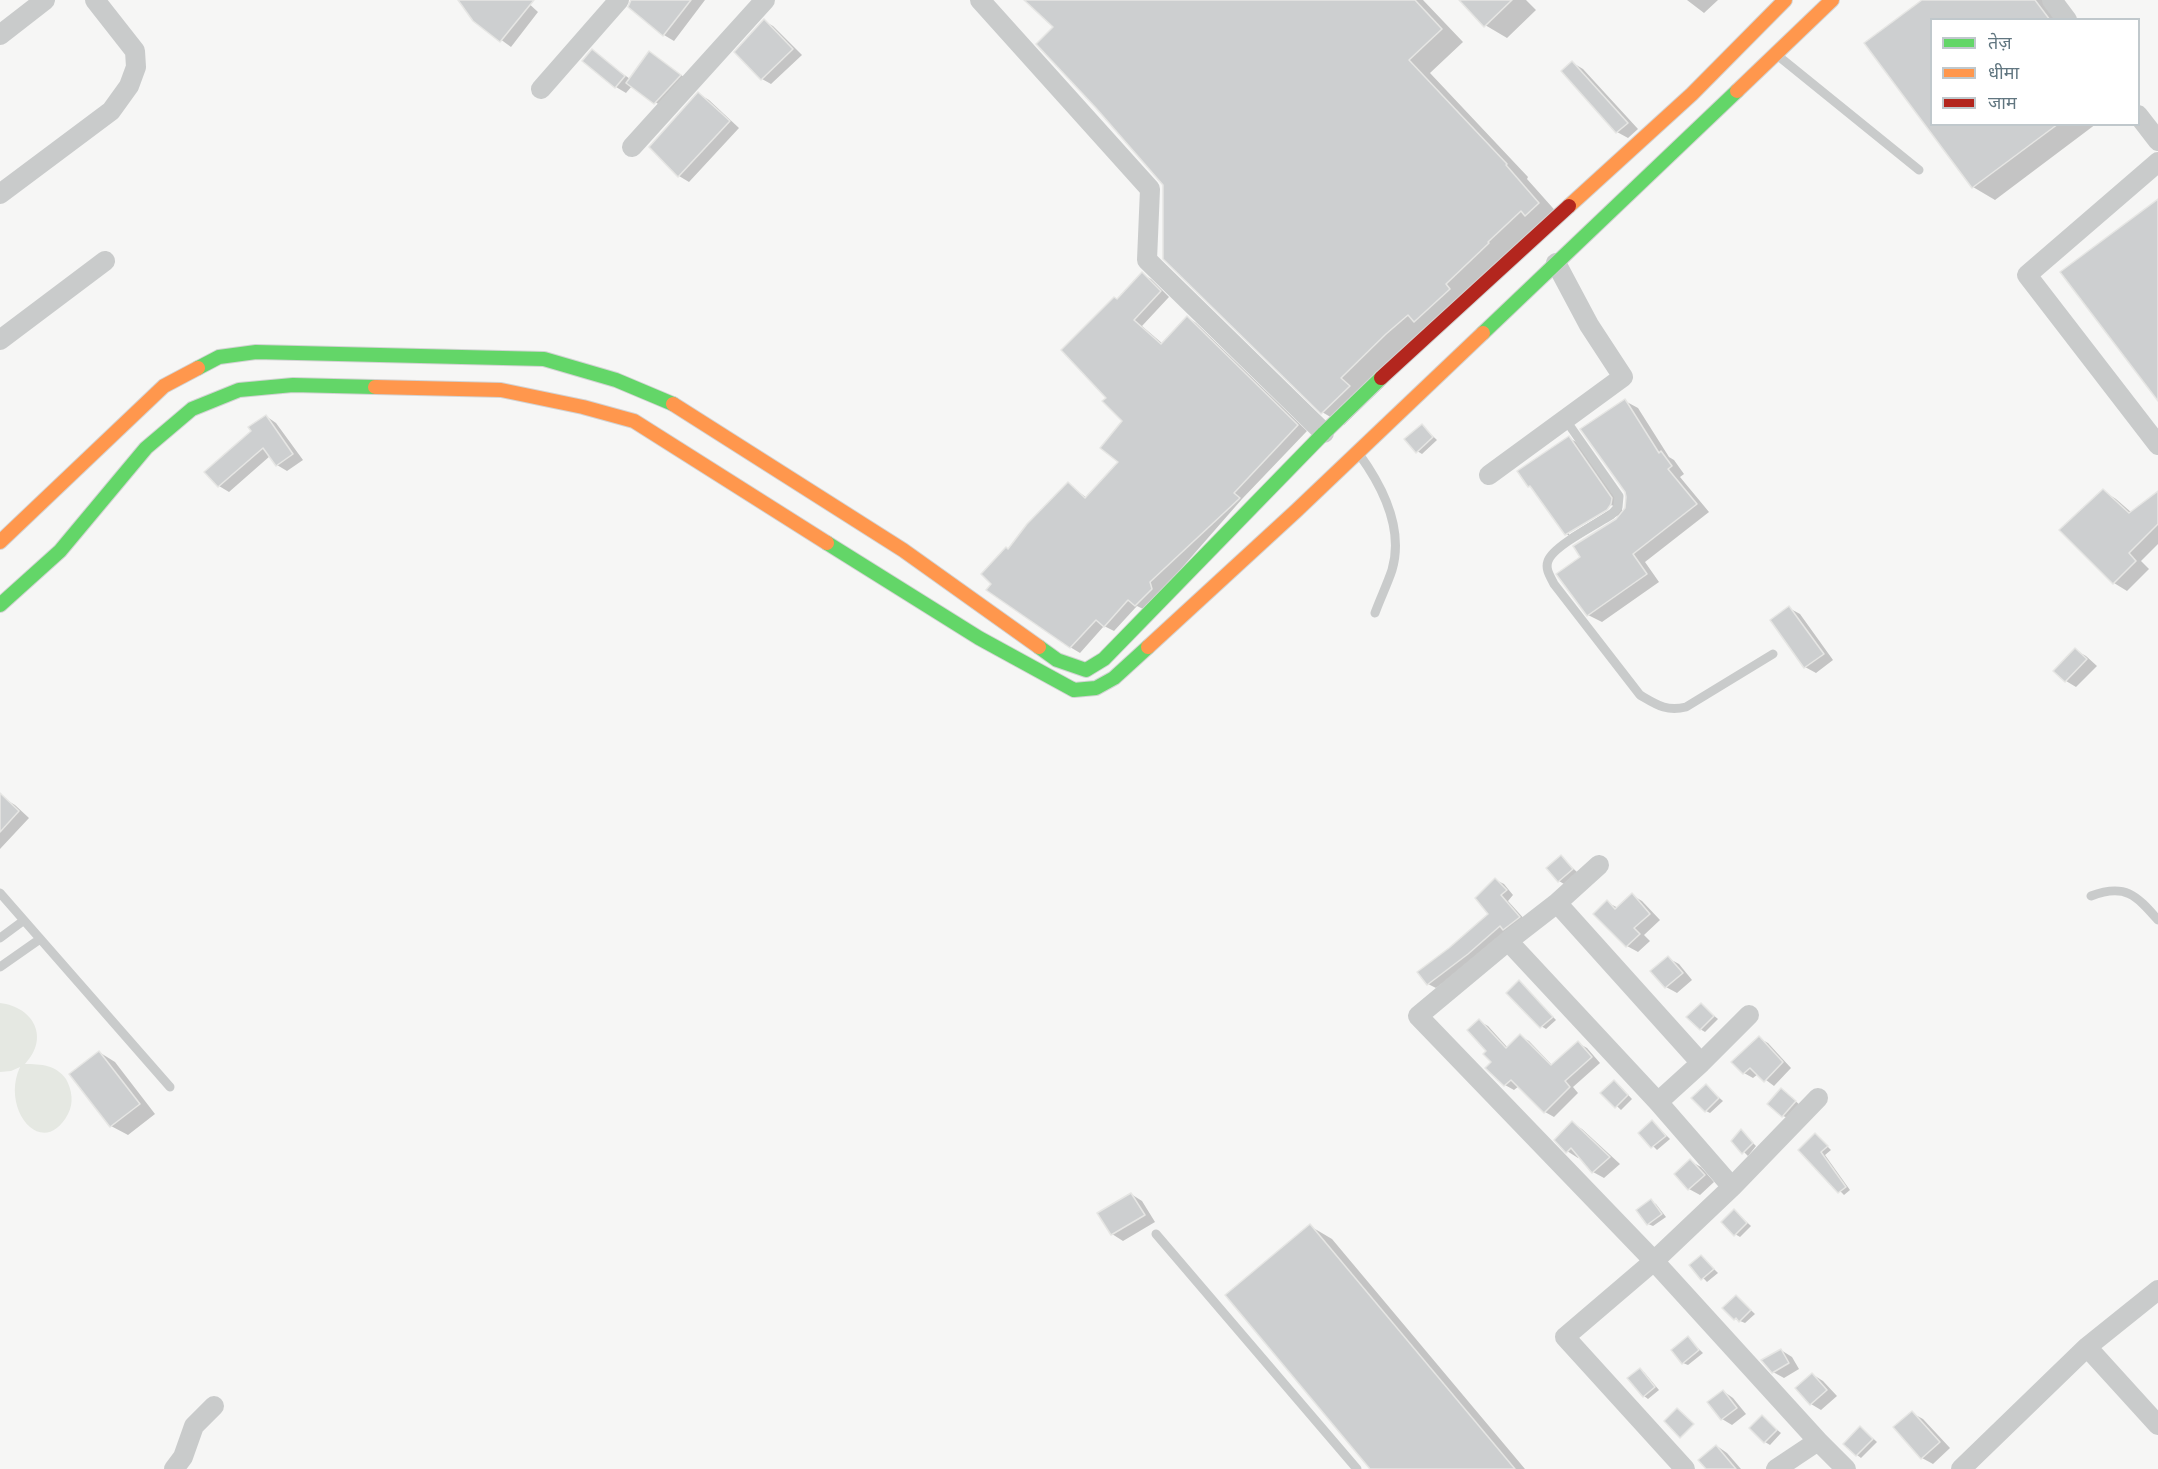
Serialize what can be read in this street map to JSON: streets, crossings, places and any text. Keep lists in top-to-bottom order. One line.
{"legend":["तेज़","धीमा","जाम"]}
